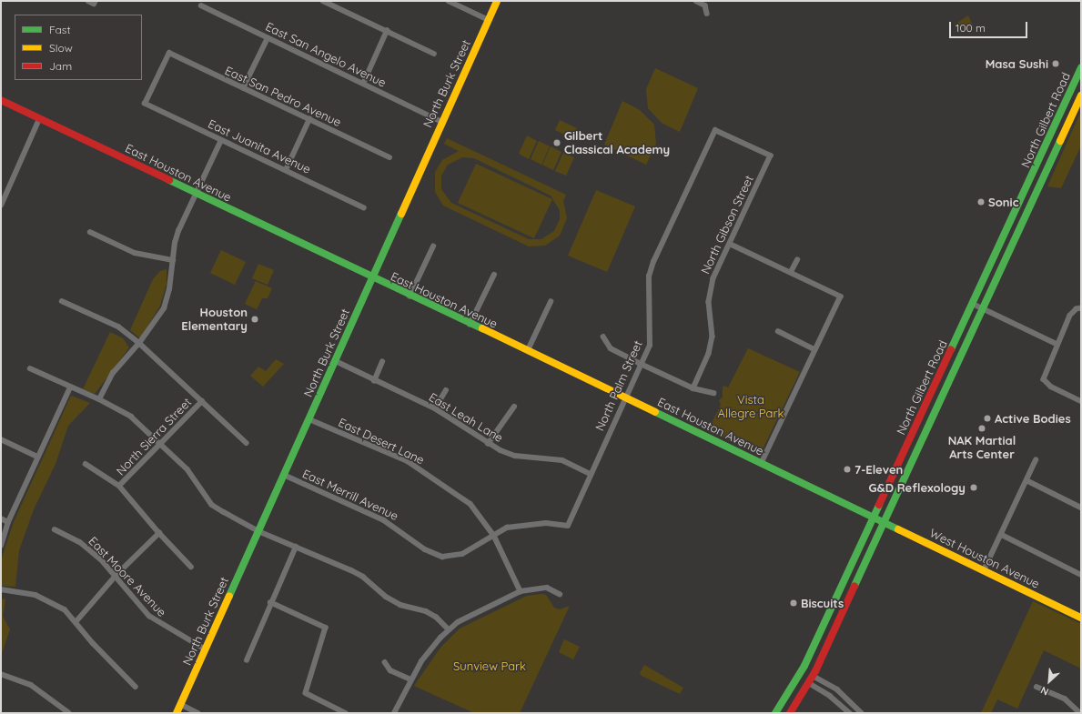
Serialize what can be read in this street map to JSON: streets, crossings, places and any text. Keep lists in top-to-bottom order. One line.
{"streets":{"street":["East San Angelo Avenue","North Burk Street","East San Pedro Avenue","North Gilbert Road","East Juanita Avenue","East Houston Avenue","North Gibson Street","North Palm Street","East Leah Lane","North Sierra Street","East Desert Lane","East Merrill Avenue","West Houston Avenue","East Moore Avenue"]},"crossings":[["East San Angelo Avenue","North Burk Street"],["North Burk Street","East Houston Avenue"],["North Burk Street","East Leah Lane"],["North Burk Street","East Desert Lane"],["North Burk Street","East Merrill Avenue"],["North Burk Street","East Moore Avenue"],["East San Pedro Avenue","East Juanita Avenue"],["North Gilbert Road","East Houston Avenue"],["North Gilbert Road","West Houston Avenue"],["East Houston Avenue","North Palm Street"],["East Houston Avenue","West Houston Avenue"],["North Gibson Street","North Palm Street"],["North Palm Street","East Leah Lane"],["North Palm Street","East Merrill Avenue"],["East Desert Lane","East Merrill Avenue"]],"parks":["Vista Allegre Park","Sunview Park"],"places":["Masa Sushi","Gilbert Classical Academy","Sonic","Houston Elementary","Active Bodies","NAK Martial Arts Center","7-Eleven","G&D Reflexology","Biscuits"],"legend":["Fast","Slow","Jam"],"scale_bar":"100 m","north":"bottom left"}
